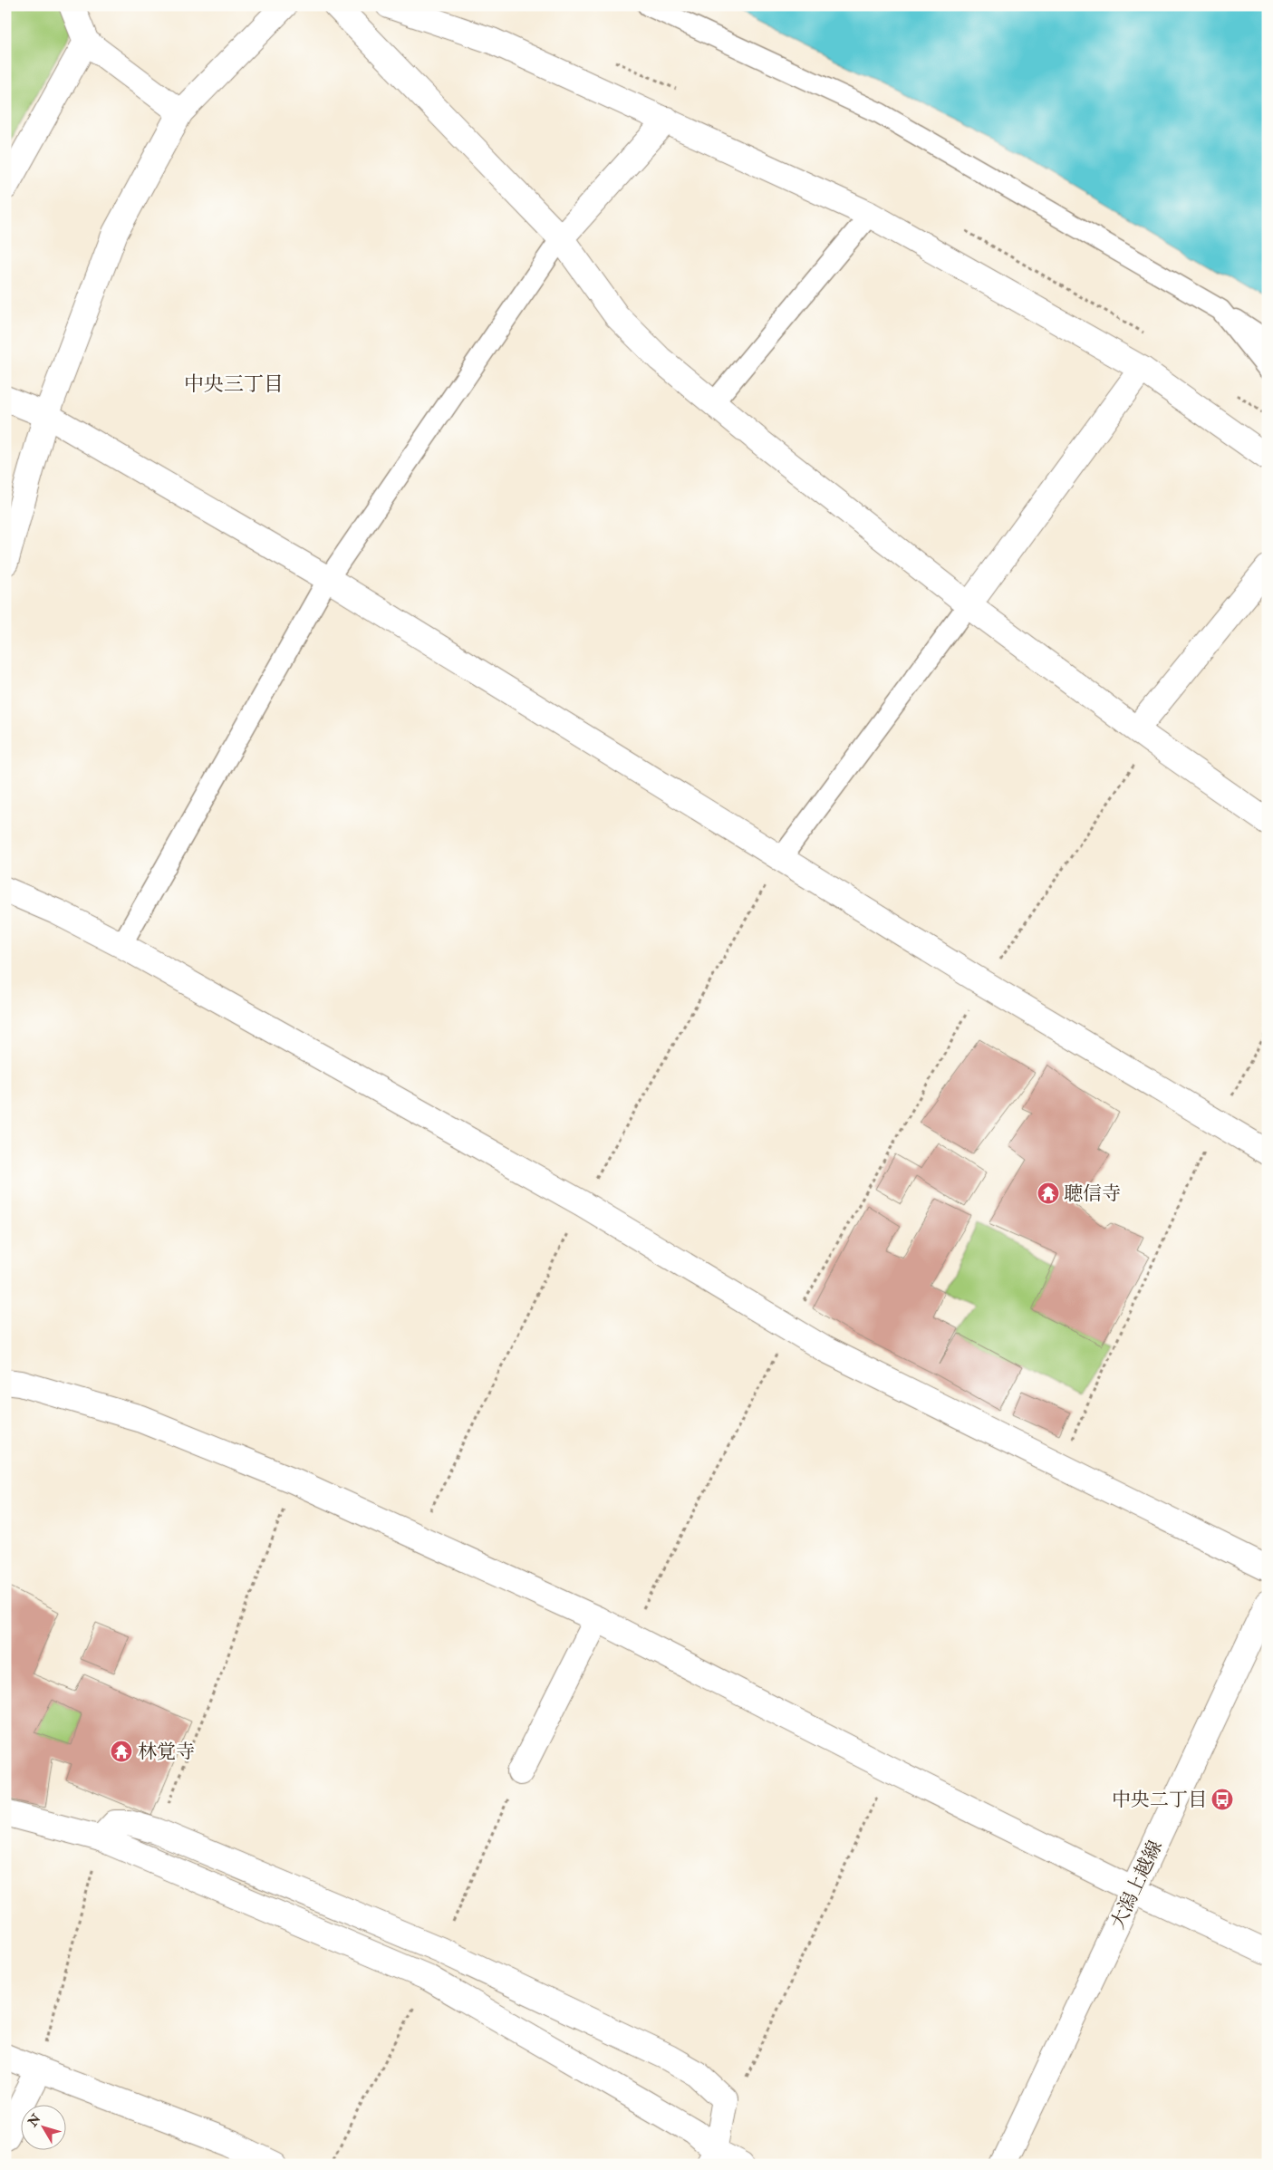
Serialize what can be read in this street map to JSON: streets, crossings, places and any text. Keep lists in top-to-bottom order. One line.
{"streets":{"street":["大潟上越線"]},"districts":["中央三丁目"],"places":{"temple":["聴信寺","林覚寺"],"bus stop":["中央二丁目"]},"north":"top left"}
